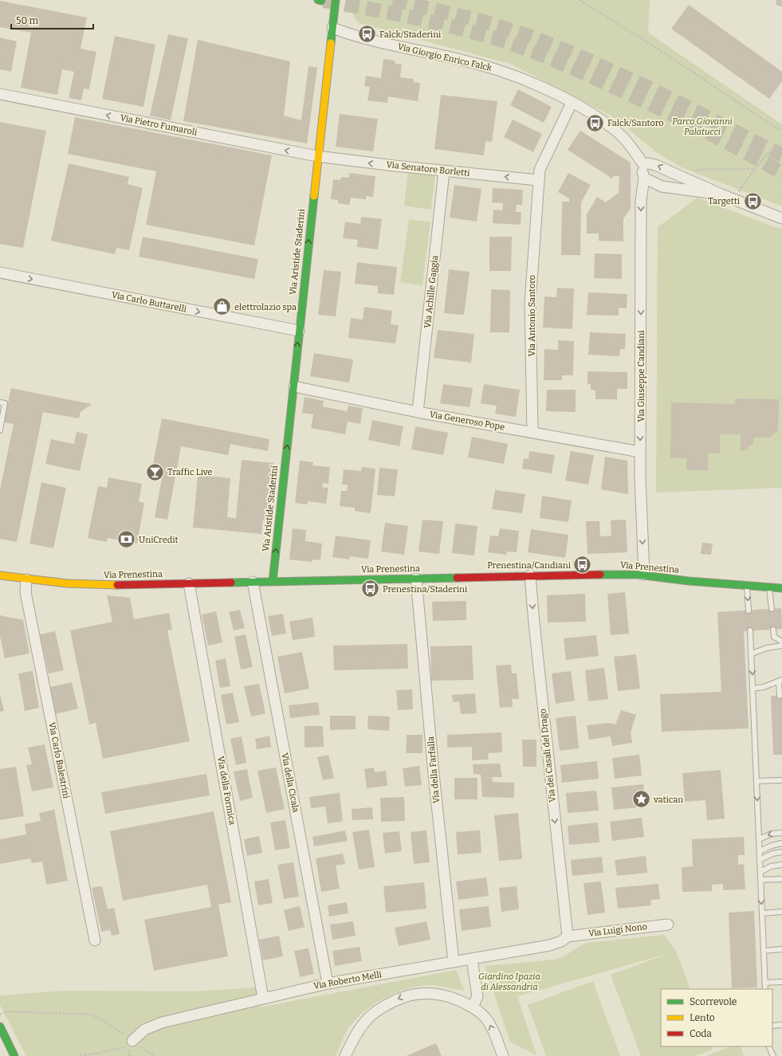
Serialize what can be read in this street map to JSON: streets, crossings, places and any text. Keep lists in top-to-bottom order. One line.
{"streets":{"street":["Via Giorgio Enrico Falck","Via Pietro Fumaroli","Via Senatore Borletti","Via Aristide Staderini","Via Achille Gaggia","Via Carlo Buttarelli","Via Antonio Santoro","Via Giuseppe Candiani","Via Generoso Pope","Via Prenestina","Via dei Casali del Drago","Via Carlo Balestrini","Via della Farfalla","Via della Cicala","Via della Formica","Via Luigi Nono","Via Roberto Melli"]},"crossings":[["Via Giorgio Enrico Falck","Via Aristide Staderini"],["Via Giorgio Enrico Falck","Via Antonio Santoro"],["Via Giorgio Enrico Falck","Via Giuseppe Candiani"],["Via Pietro Fumaroli","Via Senatore Borletti"],["Via Pietro Fumaroli","Via Aristide Staderini"],["Via Senatore Borletti","Via Aristide Staderini"],["Via Senatore Borletti","Via Achille Gaggia"],["Via Senatore Borletti","Via Antonio Santoro"],["Via Aristide Staderini","Via Carlo Buttarelli"],["Via Aristide Staderini","Via Generoso Pope"],["Via Aristide Staderini","Via Prenestina"],["Via Achille Gaggia","Via Generoso Pope"],["Via Antonio Santoro","Via Generoso Pope"],["Via Giuseppe Candiani","Via Generoso Pope"],["Via Giuseppe Candiani","Via Prenestina"],["Via Prenestina","Via dei Casali del Drago"],["Via Prenestina","Via Carlo Balestrini"],["Via Prenestina","Via della Farfalla"],["Via Prenestina","Via della Cicala"],["Via Prenestina","Via della Formica"],["Via dei Casali del Drago","Via Luigi Nono"],["Via dei Casali del Drago","Via Roberto Melli"],["Via della Farfalla","Via Roberto Melli"],["Via della Cicala","Via Roberto Melli"],["Via della Formica","Via Roberto Melli"],["Via Luigi Nono","Via Roberto Melli"]],"one_way":["Via Pietro Fumaroli","Via Senatore Borletti","Via Aristide Staderini","Via Carlo Buttarelli","Via Giuseppe Candiani","Via dei Casali del Drago"],"parks":["Parco Giovanni Palatucci","Giardino Ipazia di Alessandria"],"places":{"bus stop":["Falck/Staderini","Falck/Santoro","Targetti","Prenestina/Candiani","Prenestina/Staderini"],"shop":["elettrolazio spa"],"bar":["Traffic Live"],"bank":["UniCredit"],"place":["vatican"]},"legend":["Scorrevole","Lento","Coda"],"scale_bar":"50 m"}
